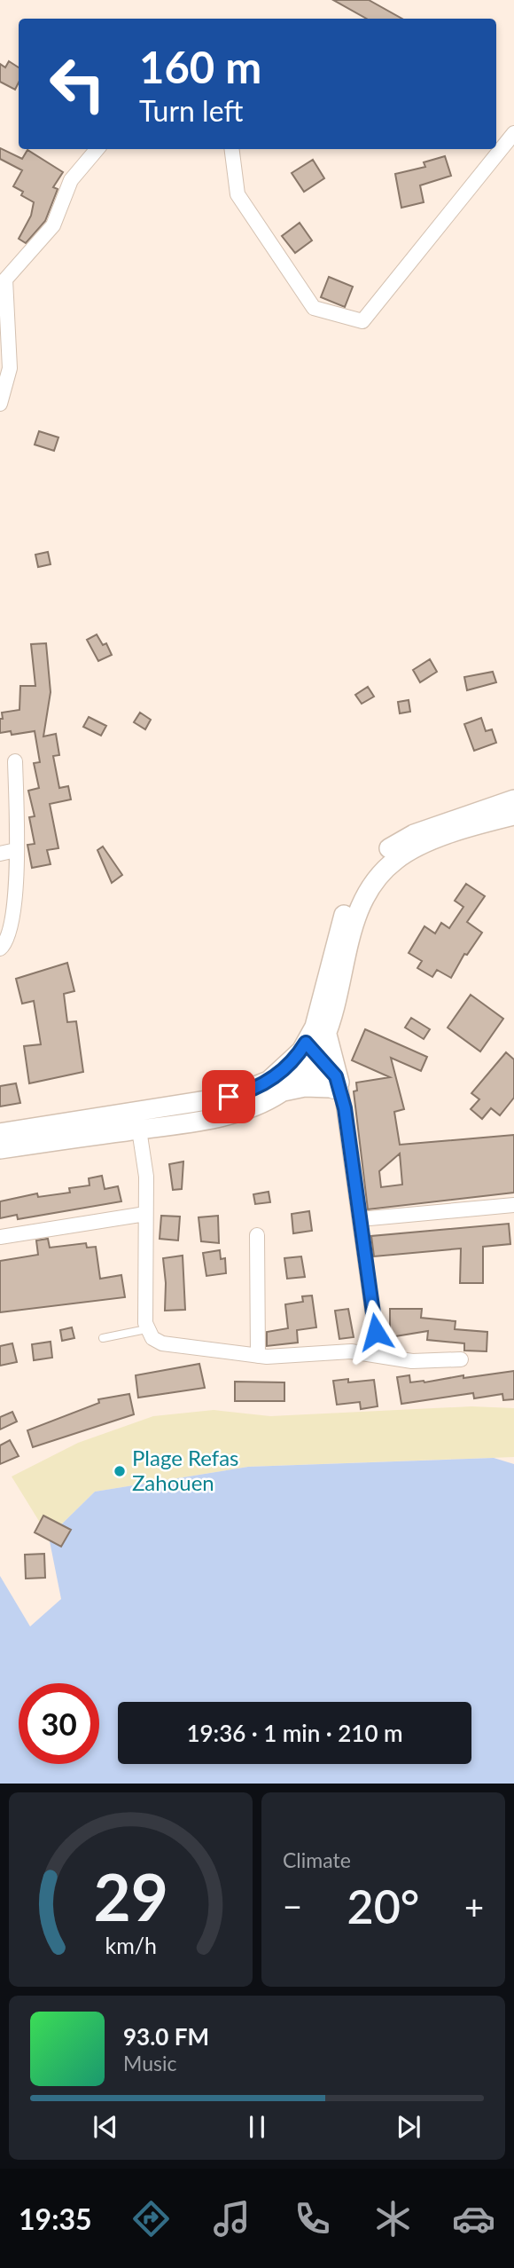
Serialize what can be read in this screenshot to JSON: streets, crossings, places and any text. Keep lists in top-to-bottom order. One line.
{"places":["Plage Refas Zahouen"],"page":{"turn":["160 m","Turn left"],"limit":"30","trip":"19:36 · 1 min · 210 m","tile":"Climate","heat":["−","20°","+"],"song":["93.0 FM","Music"],"tabs":"19:35","gauge":["29","km/h"]}}
